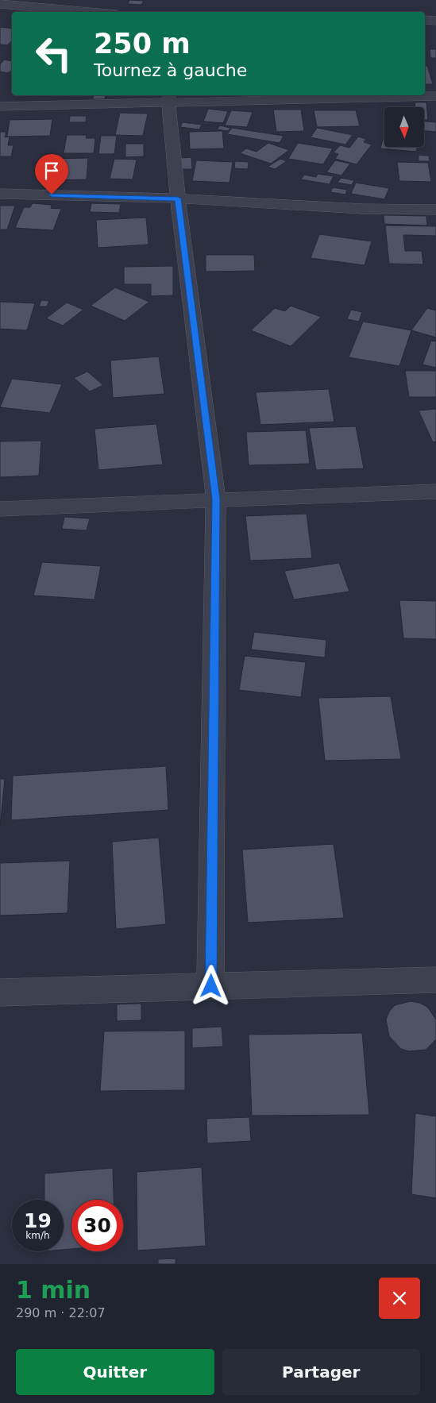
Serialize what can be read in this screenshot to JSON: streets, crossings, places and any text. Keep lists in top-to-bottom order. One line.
{"north":"bottom","page":{"turn":["250 m","Tournez à gauche"],"speed":"19 km/h","limit":"30","heading":["1 min","290 m · 22:07"],"buttons":["Quitter","Partager"]}}
